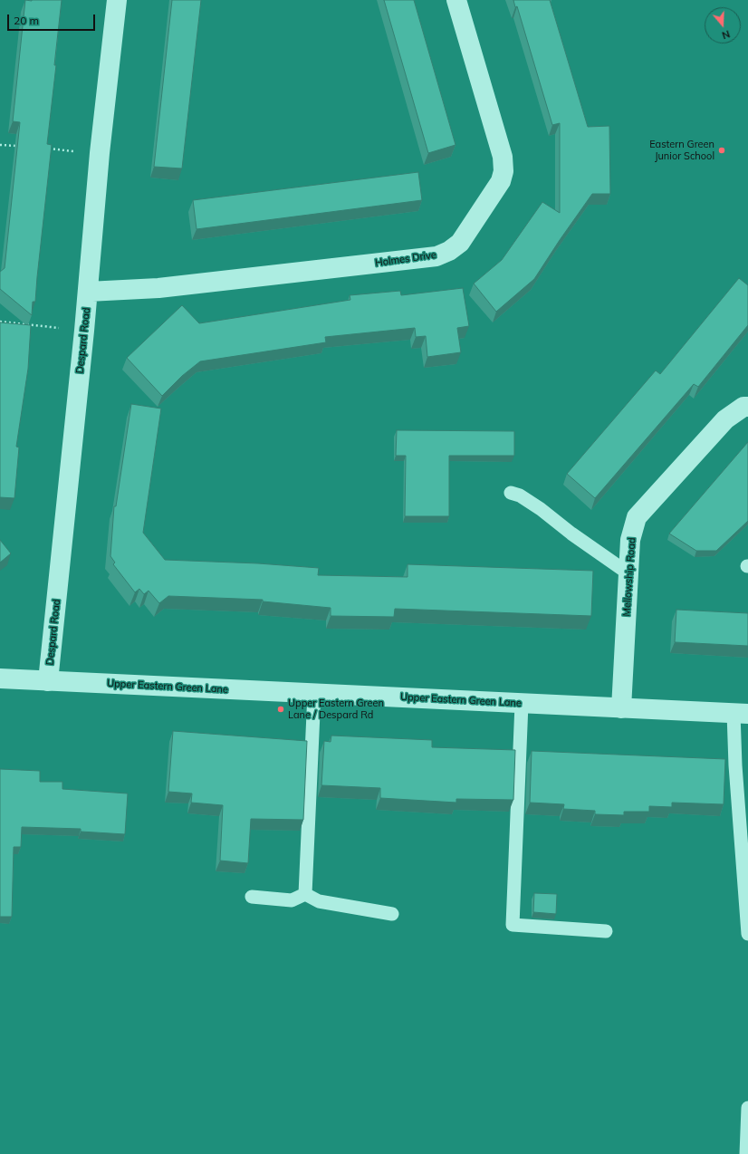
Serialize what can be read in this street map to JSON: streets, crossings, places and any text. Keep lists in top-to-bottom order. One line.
{"streets":{"street":["Holmes Drive","Despard Road","Mellowship Road","Upper Eastern Green Lane"]},"crossings":[["Holmes Drive","Despard Road"],["Despard Road","Upper Eastern Green Lane"],["Mellowship Road","Upper Eastern Green Lane"]],"places":["Eastern Green Junior School","Upper Eastern Green Lane / Despard Rd"],"scale_bar":"20 m","north":"bottom"}
